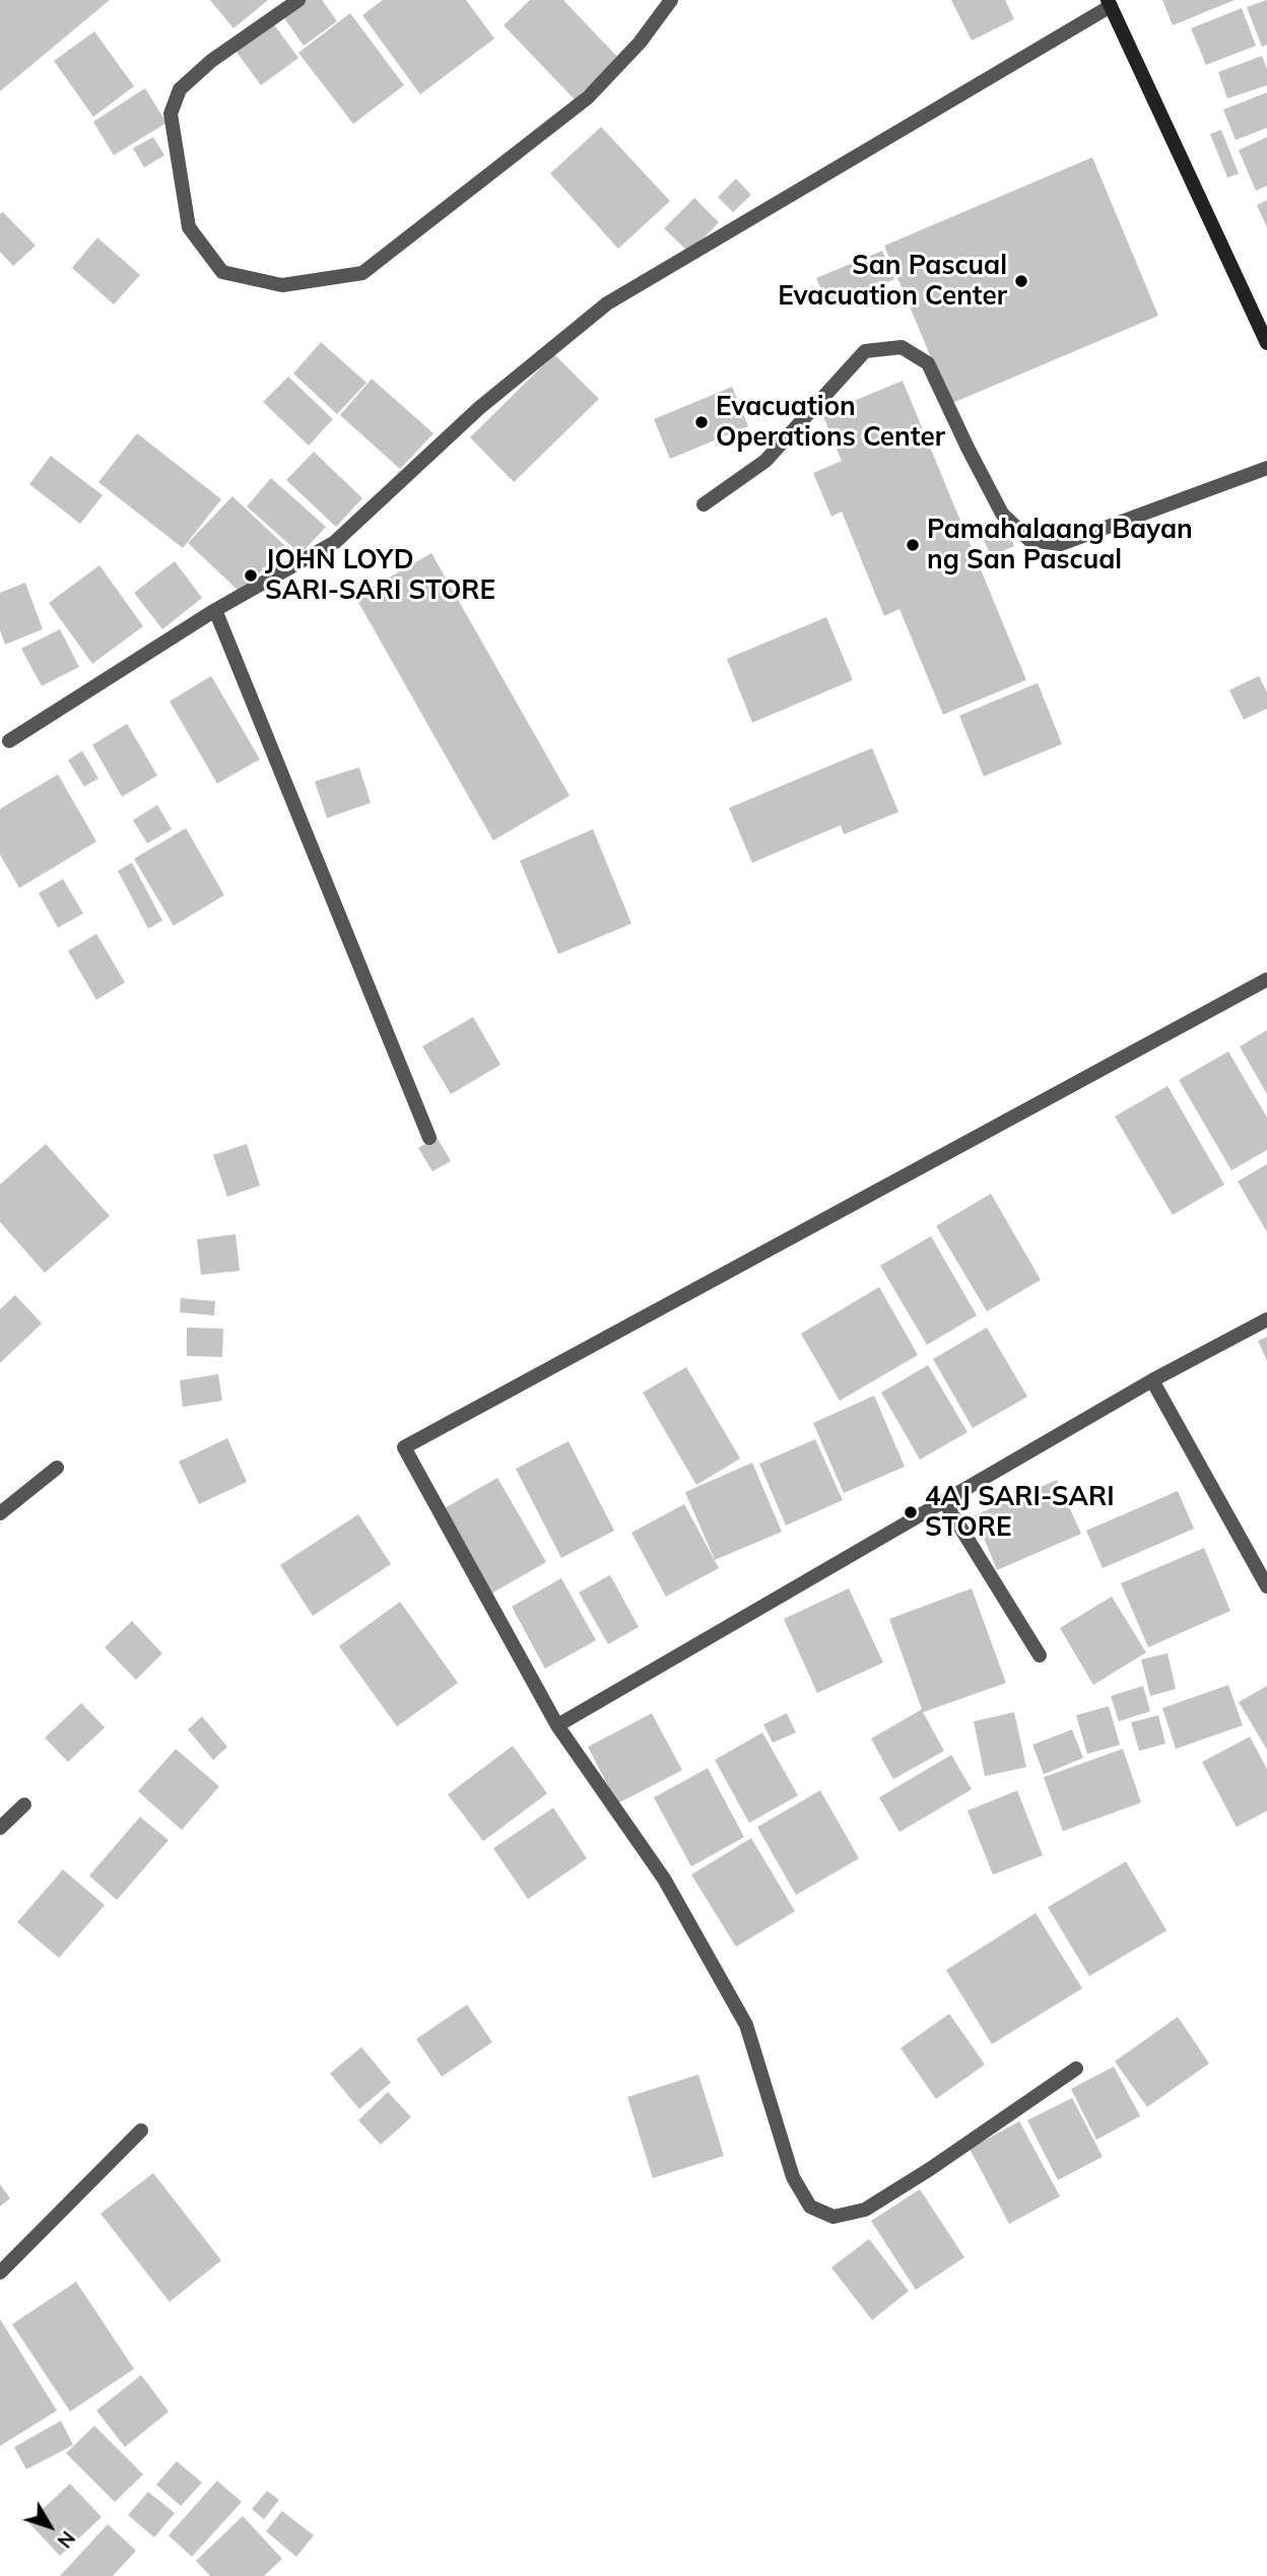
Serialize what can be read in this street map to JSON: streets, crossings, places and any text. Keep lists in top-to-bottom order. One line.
{"places":["San Pascual Evacuation Center","Evacuation Operations Center","Pamahalaang Bayan ng San Pascual","JOHN LOYD SARI-SARI STORE","4AJ SARI-SARI STORE"],"north":"bottom right"}
